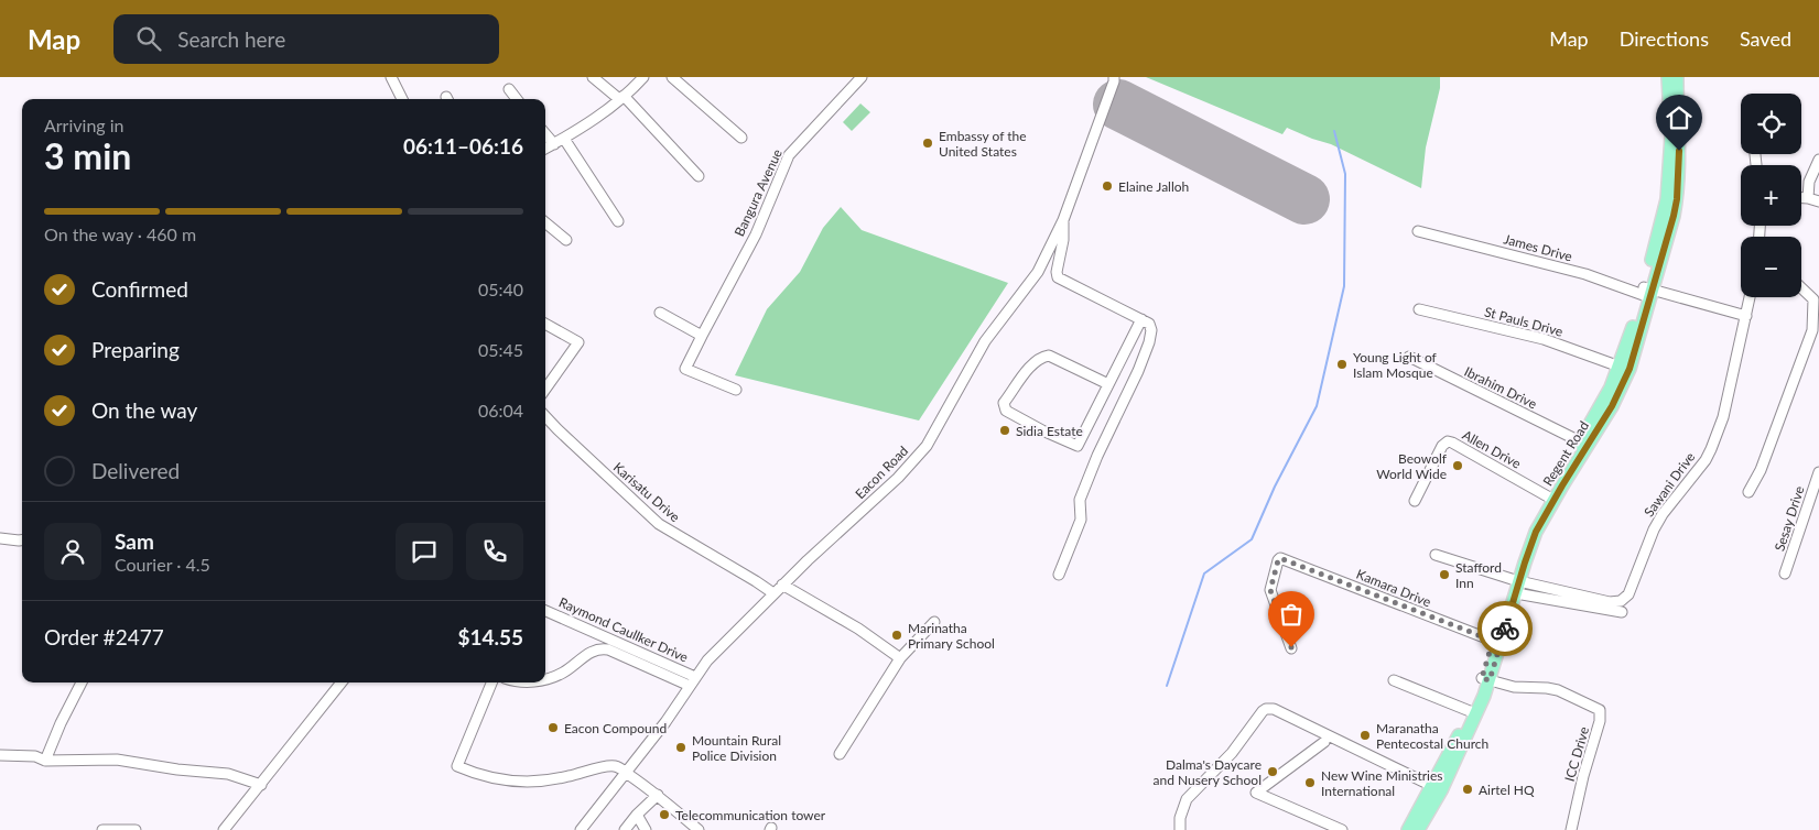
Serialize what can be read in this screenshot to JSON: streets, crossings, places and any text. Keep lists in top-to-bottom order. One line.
{"streets":{"main road":["Regent Road"],"street":["Bangura Avenue","James Drive","St Pauls Drive","Ibrahim Drive","Allen Drive","Eacon Road","Sawani Drive","Karisatu Drive","Sesay Drive","Kamara Drive","Raymond Caullker Drive","ICC Drive"]},"crossings":[["James Drive","Regent Road"],["James Drive","Sawani Drive"],["St Pauls Drive","Regent Road"],["Ibrahim Drive","Regent Road"],["Allen Drive","Regent Road"],["Regent Road","Sawani Drive"],["Regent Road","Kamara Drive"],["Regent Road","ICC Drive"],["Eacon Road","Karisatu Drive"],["Eacon Road","Raymond Caullker Drive"]],"places":["Embassy of the United States","Elaine Jalloh","Young Light of Islam Mosque","Sidia Estate","Beowolf World Wide","Stafford Inn","Marinatha Primary School","Eacon Compound","Maranatha Pentecostal Church","Mountain Rural Police Division","Dalma's Daycare and Nusery School","New Wine Ministries International","Airtel HQ","Telecommunication tower"],"page":{"header":"Map","search":"Search here","nav":["Map","Directions","Saved"],"map_buttons":["+","−"],"heading":["3 min","Arriving in","06:11–06:16"],"panel":["Sam","Courier · 4.5","Order #2477","$14.55"],"bar":"On the way · 460 m","list":[["Confirmed","05:40"],["Preparing","05:45"],["On the way","06:04"],"Delivered"]}}
